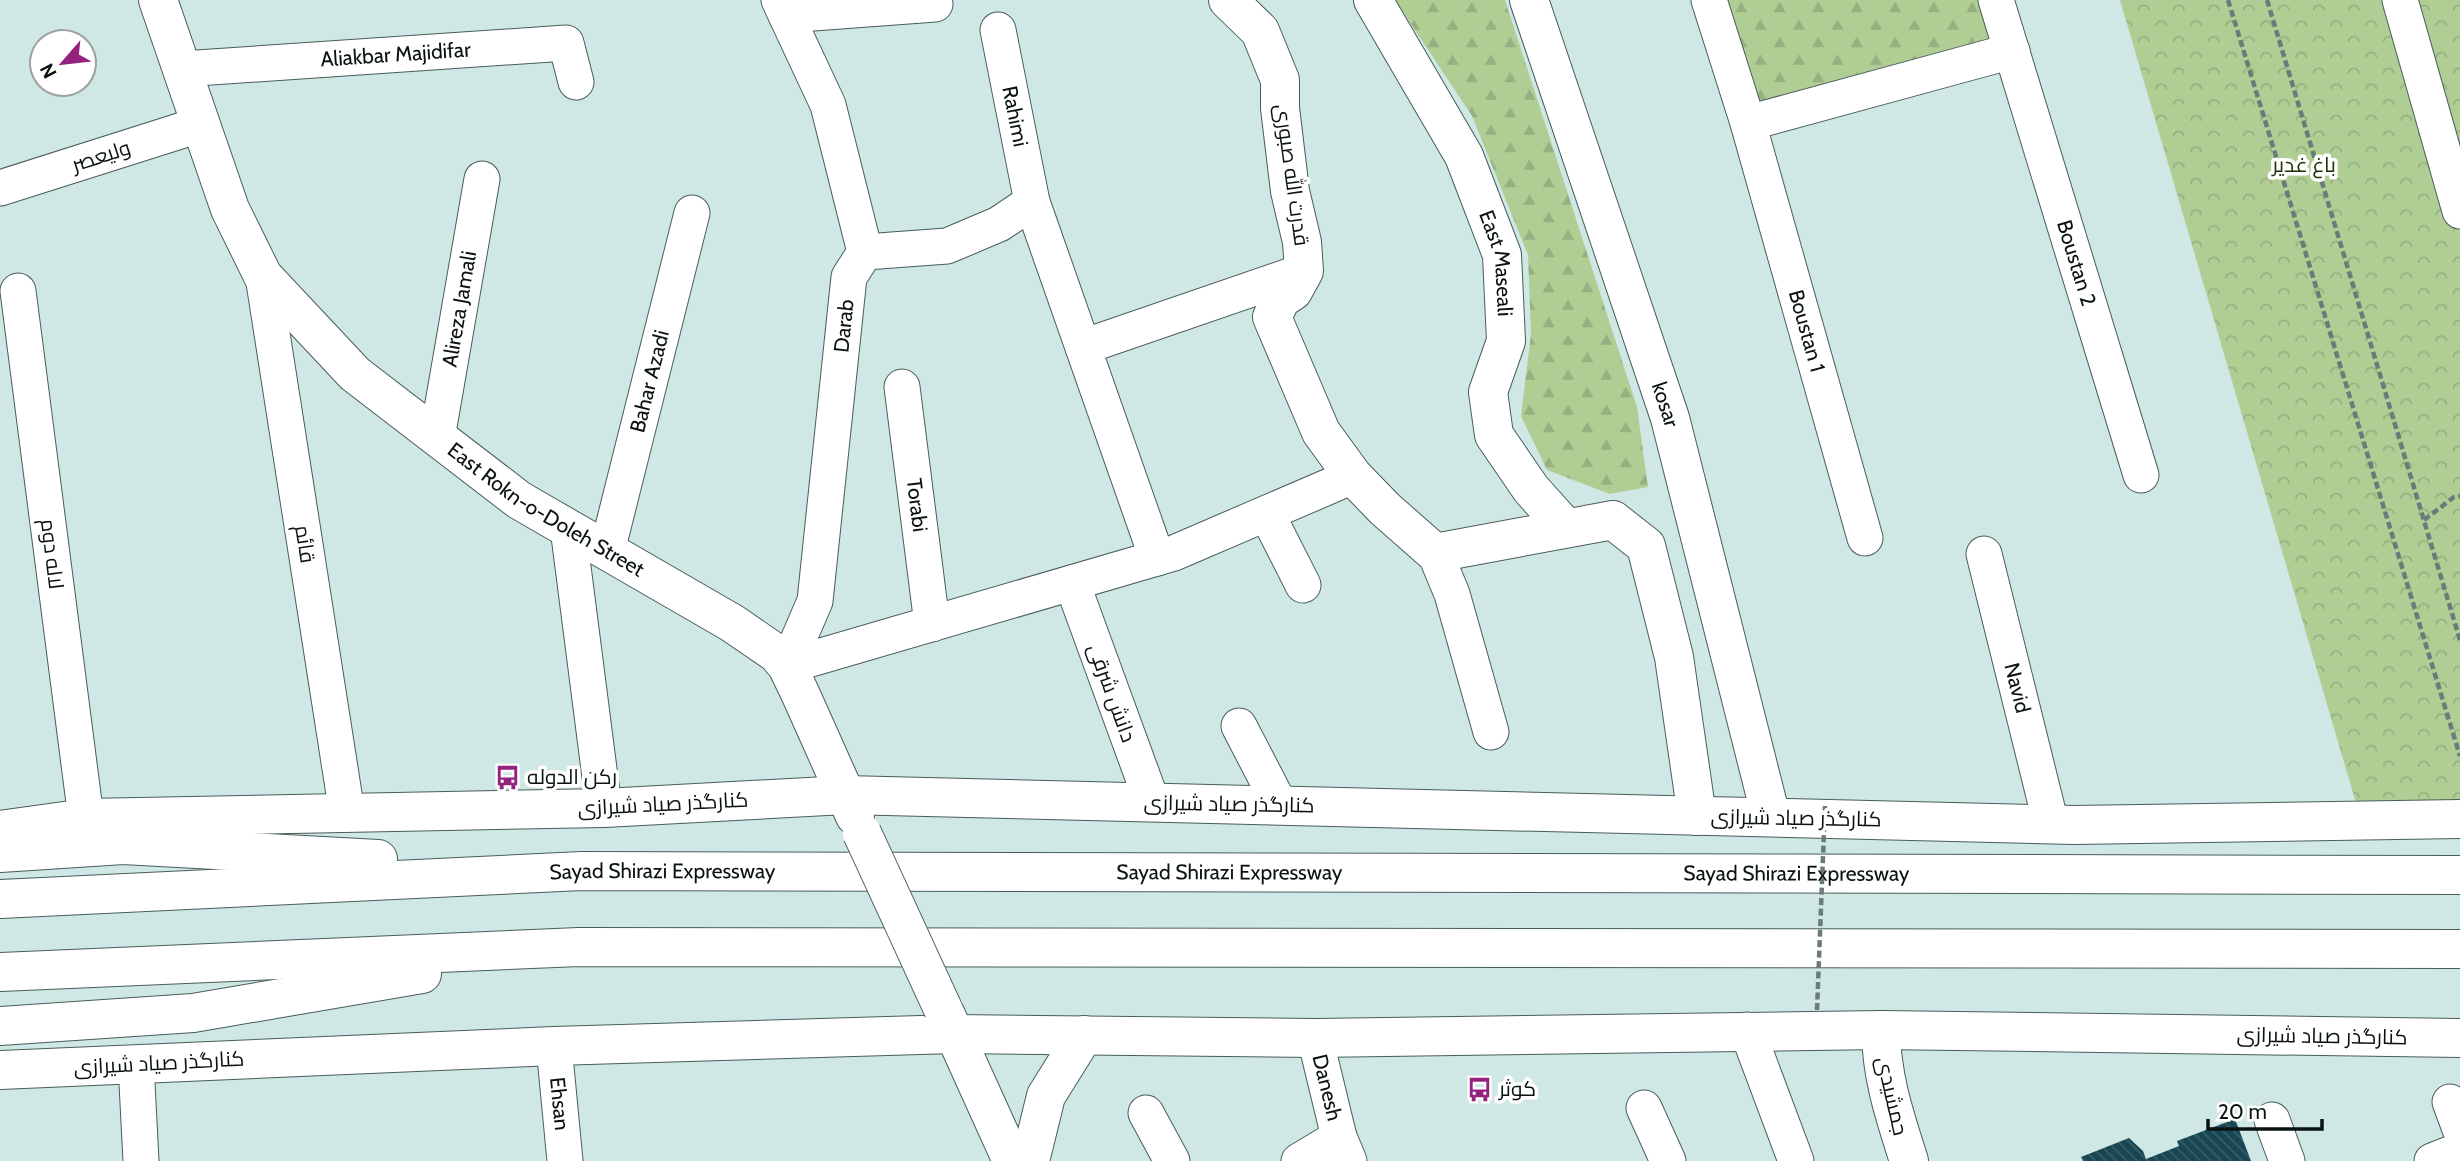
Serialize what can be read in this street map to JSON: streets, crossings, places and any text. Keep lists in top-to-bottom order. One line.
{"streets":{"main road":["قدرت الله صبوری","East Maseali","kosar","East Rokn-o-Doleh Street","کنارگذر صیاد شیرازی","Sayad Shirazi Expressway","جمشیدی"],"street":["Aliakbar Majidifar","Rahimi","ولیعصر","Boustan 2","Alireza Jamali","Darab","Boustan 1","Bahar Azadi","Torabi","قائم","لاله دوم","Navid","دانش شرقی","Danesh","Ehsan"]},"crossings":[["Aliakbar Majidifar","East Rokn-o-Doleh Street"],["ولیعصر","East Rokn-o-Doleh Street"],["Alireza Jamali","East Rokn-o-Doleh Street"],["Darab","East Rokn-o-Doleh Street"],["Bahar Azadi","East Rokn-o-Doleh Street"],["kosar","کنارگذر صیاد شیرازی"],["East Rokn-o-Doleh Street","قائم"],["East Rokn-o-Doleh Street","کنارگذر صیاد شیرازی"],["قائم","کنارگذر صیاد شیرازی"],["لاله دوم","کنارگذر صیاد شیرازی"],["Navid","کنارگذر صیاد شیرازی"],["دانش شرقی","کنارگذر صیاد شیرازی"],["کنارگذر صیاد شیرازی","Danesh"],["کنارگذر صیاد شیرازی","جمشیدی"],["کنارگذر صیاد شیرازی","Ehsan"]],"parks":["باغ غدیر"],"places":{"bus stop":["رکن الدوله","کوثر"]},"scale_bar":"20 m","north":"bottom left"}
